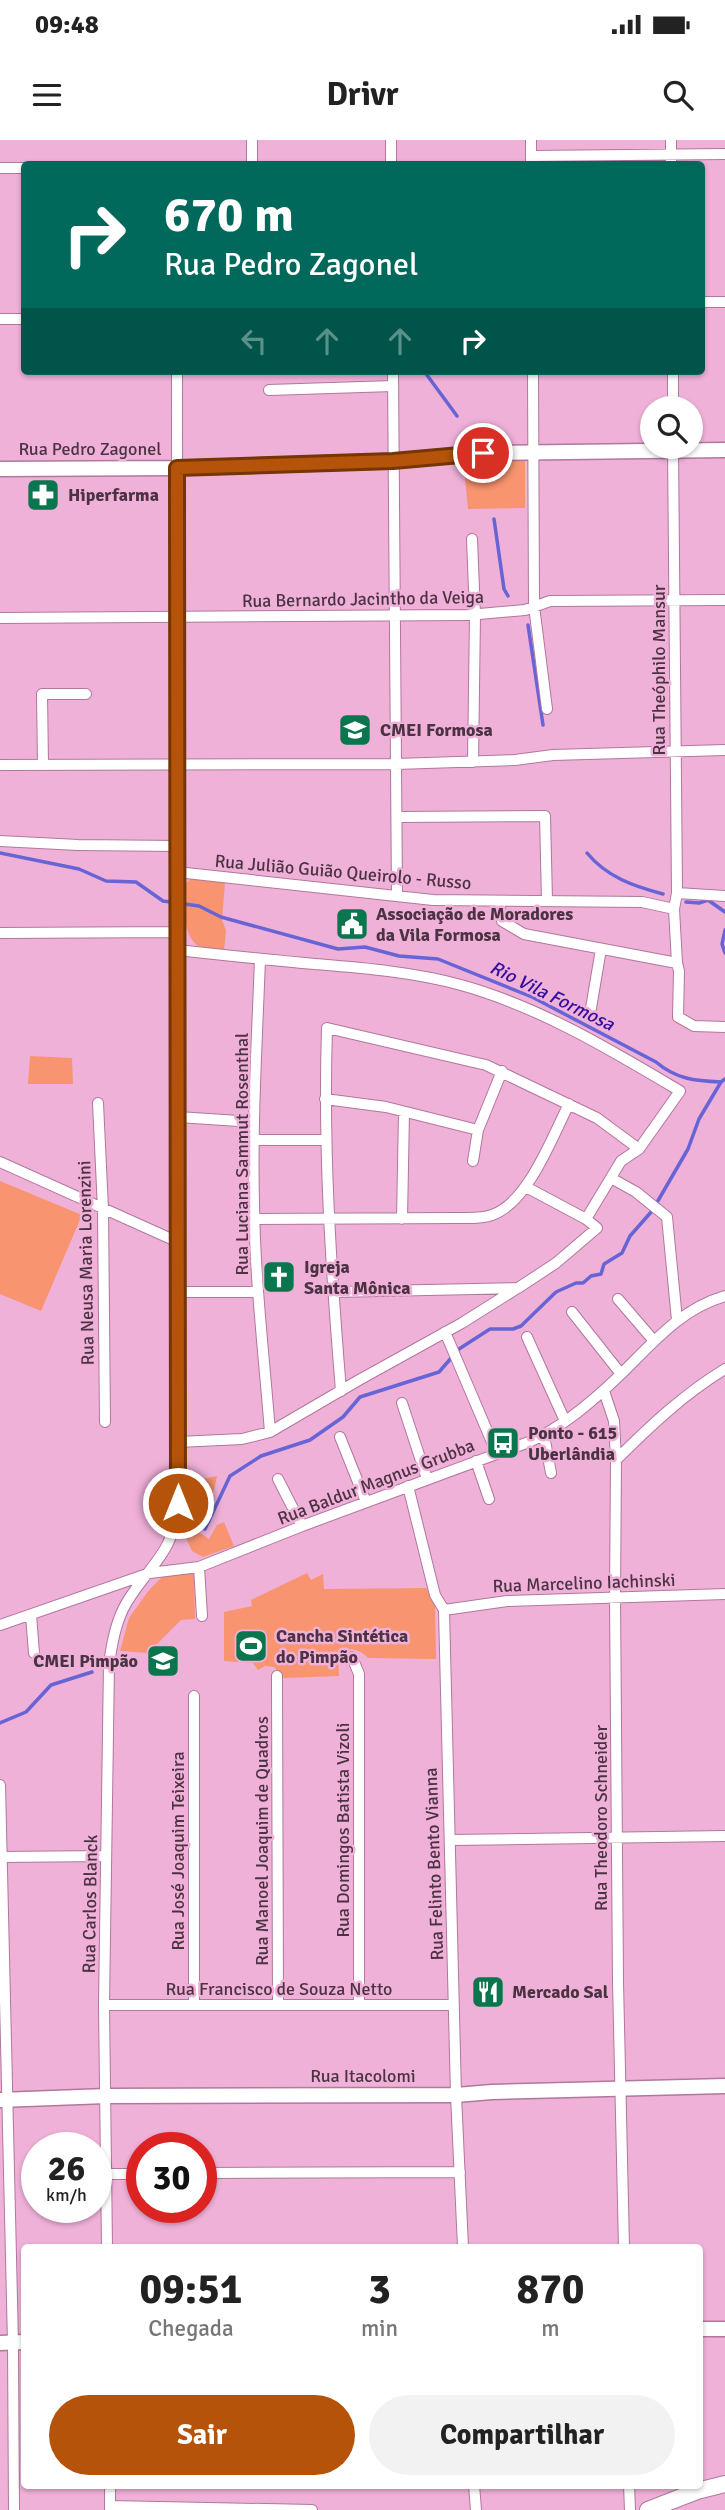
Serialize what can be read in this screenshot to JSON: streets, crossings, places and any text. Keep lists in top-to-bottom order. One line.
{"streets":{"main road":["Rua Pedro Zagonel","Rua Itacolomi"],"street":["Rua Bernardo Jacintho da Veiga","Rua Theóphilo Mansur","Rua Julião Guião Queirolo - Russo","Rua Luciana Sammut Rosenthal","Rua Neusa Maria Lorenzini","Rua Baldur Magnus Grubba","Rua Marcelino Iachinski","Rua Theodoro Schneider","Rua Domingos Batista Vizoli","Rua Manoel Joaquim de Quadros","Rua José Joaquim Teixeira","Rua Felinto Bento Vianna","Rua Carlos Blanck","Rua Francisco de Souza Netto"]},"crossings":[["Rua Pedro Zagonel","Rua Carlos Blanck"],["Rua Bernardo Jacintho da Veiga","Rua Theóphilo Mansur"],["Rua Bernardo Jacintho da Veiga","Rua Carlos Blanck"],["Rua Theóphilo Mansur","Rua Julião Guião Queirolo - Russo"],["Rua Julião Guião Queirolo - Russo","Rua Carlos Blanck"],["Rua Baldur Magnus Grubba","Rua Theodoro Schneider"],["Rua Baldur Magnus Grubba","Rua Felinto Bento Vianna"],["Rua Baldur Magnus Grubba","Rua Carlos Blanck"],["Rua Marcelino Iachinski","Rua Theodoro Schneider"],["Rua Marcelino Iachinski","Rua Felinto Bento Vianna"],["Rua Theodoro Schneider","Rua Itacolomi"],["Rua Domingos Batista Vizoli","Rua Francisco de Souza Netto"],["Rua Manoel Joaquim de Quadros","Rua Francisco de Souza Netto"],["Rua José Joaquim Teixeira","Rua Francisco de Souza Netto"],["Rua Felinto Bento Vianna","Rua Francisco de Souza Netto"],["Rua Felinto Bento Vianna","Rua Itacolomi"],["Rua Carlos Blanck","Rua Francisco de Souza Netto"],["Rua Carlos Blanck","Rua Itacolomi"]],"water":["Rio Vila Formosa"],"places":{"pharmacy":["Hiperfarma"],"school or university":["CMEI Formosa","CMEI Pimpão"],"public building":["Associação de Moradores da Vila Formosa"],"church":["Igreja Santa Mônica"],"bus stop":["Ponto - 615 Uberlândia"],"sports":["Cancha Sintética do Pimpão"],"restaurant":["Mercado Sal"]},"page":{"status":"09:48","header":"Drivr","turn":["670 m","Rua Pedro Zagonel"],"speed":"26 km/h","limit":"30","eta":["09:51","Chegada","3","min","870","m"],"buttons":["Sair","Compartilhar"]}}
